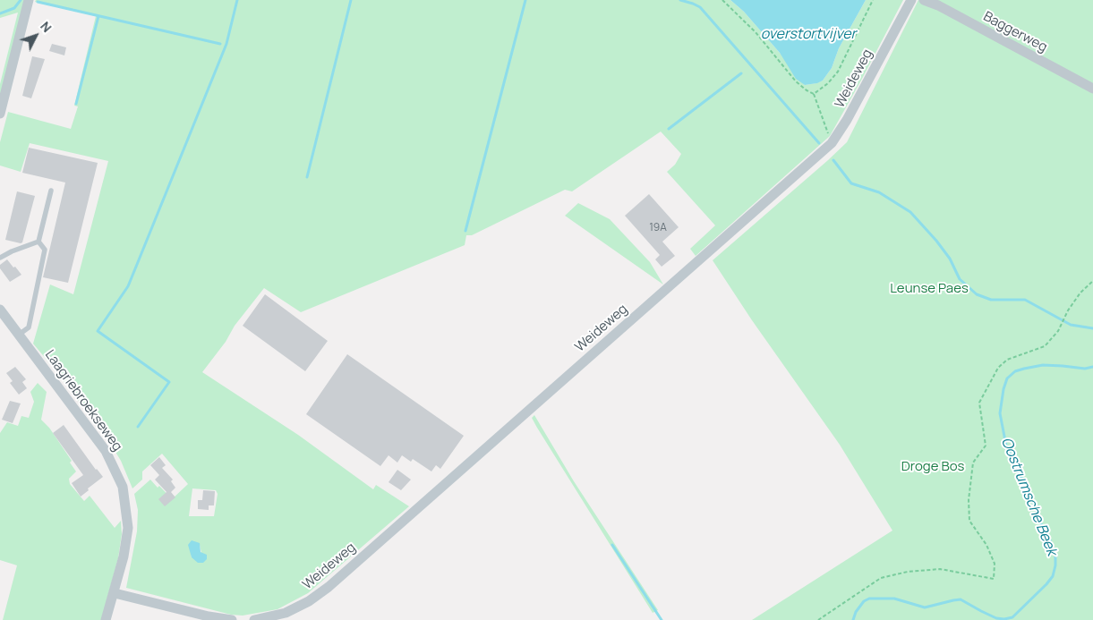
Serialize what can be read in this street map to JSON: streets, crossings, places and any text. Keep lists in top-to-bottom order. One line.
{"streets":{"street":["Baggerweg","Weideweg","Laagriebroekseweg"]},"water":["overstortvijver","Oostrumsche Beek"],"parks":["Leunse Paes","Droge Bos"],"house_numbers":["19A"],"north":"top right"}
